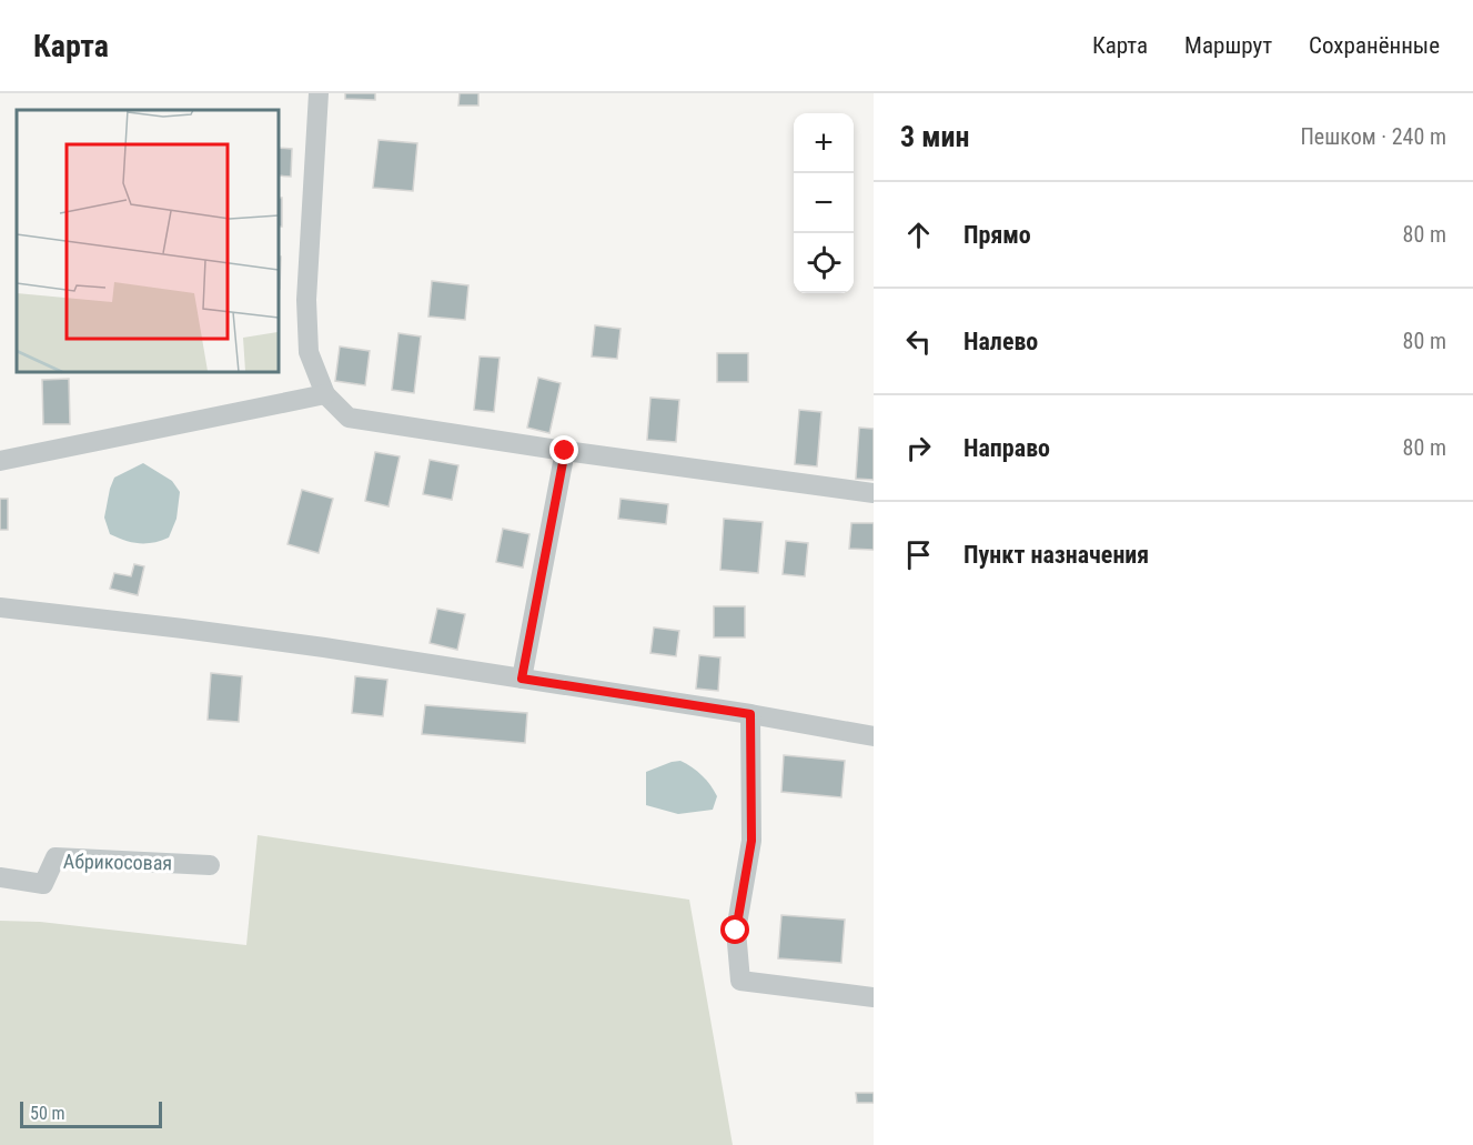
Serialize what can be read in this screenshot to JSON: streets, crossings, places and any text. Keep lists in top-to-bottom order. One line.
{"streets":{"street":["Абрикосовая"]},"scale_bar":"50 m","page":{"header":"Карта","nav":["Карта","Маршрут","Сохранённые"],"heading":["3 мин","Пешком · 240 m"],"map_buttons":["+","−"],"list":[["Прямо","80 m"],["Налево","80 m"],["Направо","80 m"],"Пункт назначения"],"scale":"50 m"}}
